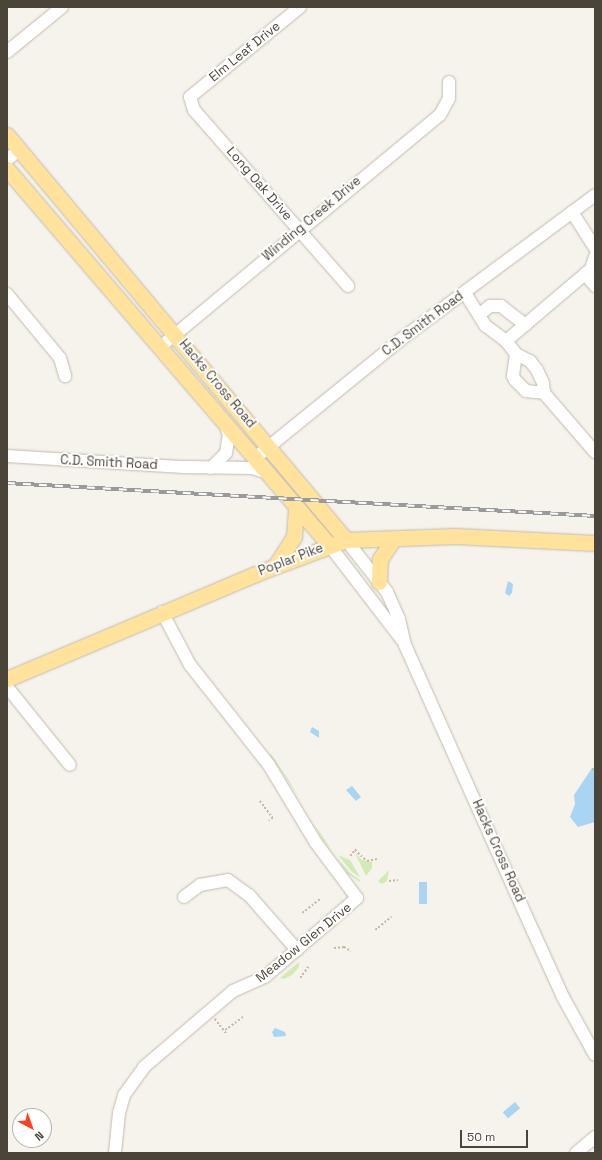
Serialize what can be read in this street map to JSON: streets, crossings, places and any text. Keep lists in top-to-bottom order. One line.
{"streets":{"main road":["Hacks Cross Road","Poplar Pike"],"street":["Elm Leaf Drive","Long Oak Drive","Winding Creek Drive","C.D. Smith Road","Meadow Glen Drive"]},"crossings":[["Elm Leaf Drive","Long Oak Drive"],["Long Oak Drive","Winding Creek Drive"],["Winding Creek Drive","Hacks Cross Road"],["C.D. Smith Road","Hacks Cross Road"],["Hacks Cross Road","Poplar Pike"],["Poplar Pike","Meadow Glen Drive"]],"scale_bar":"50 m","north":"bottom right"}
